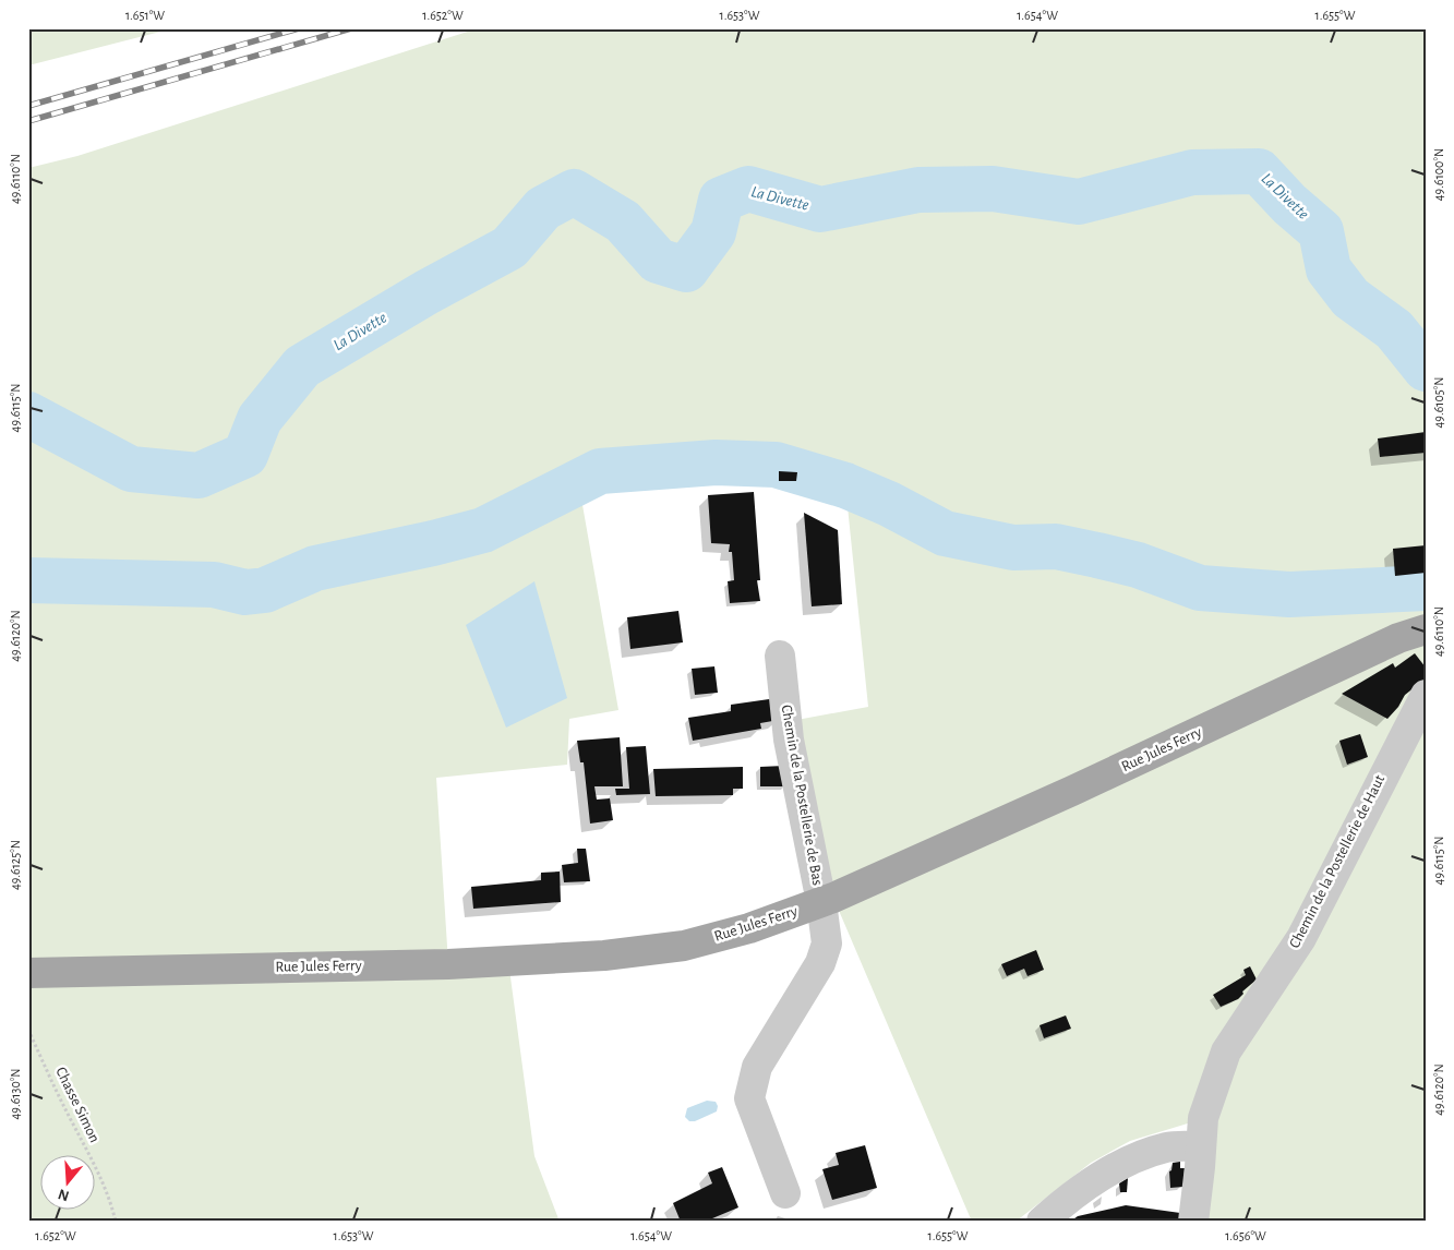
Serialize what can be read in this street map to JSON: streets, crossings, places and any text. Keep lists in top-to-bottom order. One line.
{"streets":{"main road":["Rue Jules Ferry"],"street":["Chemin de la Postellerie de Bas","Chemin de la Postellerie de Haut"],"path":["Chasse Simon"]},"crossings":[["Rue Jules Ferry","Chemin de la Postellerie de Bas"]],"water":["La Divette"],"north":"bottom","coordinates":["1.651°W","1.652°W","1.653°W","1.654°W","1.655°W","49.6100°N","49.6110°N","49.6105°N","49.6115°N","49.6120°N","49.6125°N","49.6130°N","1.656°W"]}
